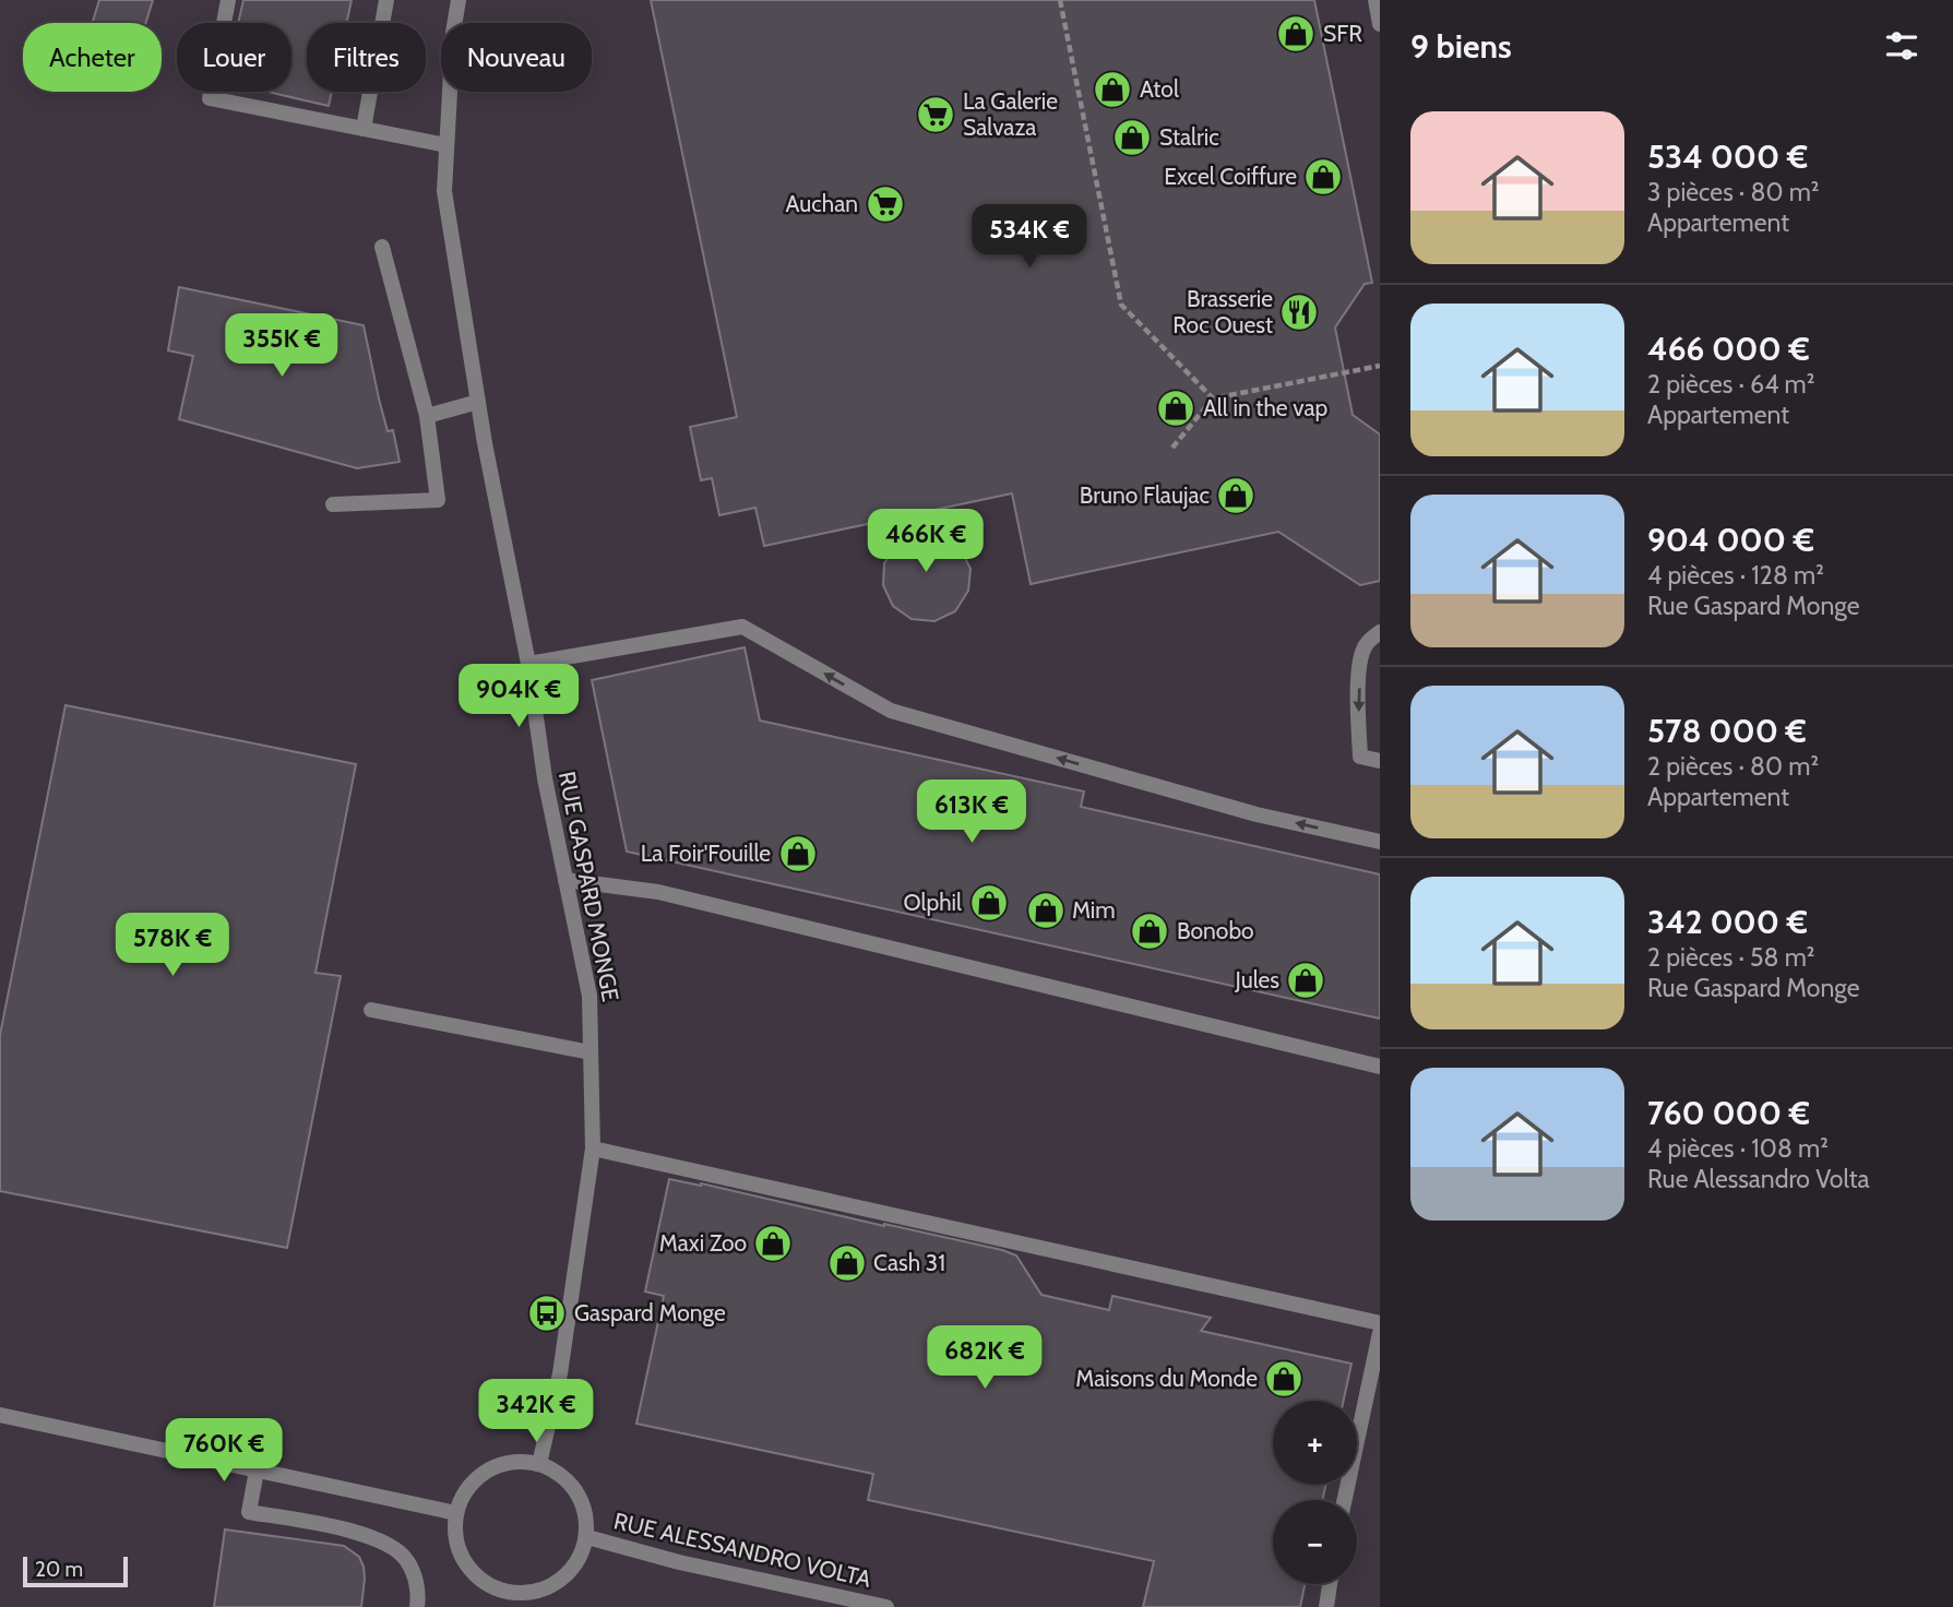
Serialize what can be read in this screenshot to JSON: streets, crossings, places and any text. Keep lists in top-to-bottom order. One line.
{"streets":{"street":["RUE GASPARD MONGE","RUE ALESSANDRO VOLTA"]},"crossings":[["RUE GASPARD MONGE","RUE ALESSANDRO VOLTA"]],"places":{"shop":["SFR","Atol","Stalric","Excel Coiffure","All in the vap","Bruno Flaujac","La Foir'Fouille","Olphil","Mim","Bonobo","Jules","Maxi Zoo","Cash 31","Maisons du Monde"],"supermarket":["La Galerie Salvaza","Auchan"],"restaurant":["Brasserie Roc Ouest"],"bus stop":["Gaspard Monge"]},"scale_bar":"20 m","page":{"heading":"9 biens","chip":["Acheter","Louer","Filtres","Nouveau"],"list":[{"name":"534 000 €","note":"3 pièces · 80 m² · Appartement"},{"name":"466 000 €","note":"2 pièces · 64 m² · Appartement"},{"name":"904 000 €","note":"4 pièces · 128 m² · Rue Gaspard Monge"},{"name":"578 000 €","note":"2 pièces · 80 m² · Appartement"},{"name":"342 000 €","note":"2 pièces · 58 m² · Rue Gaspard Monge"},{"name":"760 000 €","note":"4 pièces · 108 m² · Rue Alessandro Volta"}],"price":["534K €","355K €","466K €","904K €","613K €","578K €","682K €","342K €","760K €"],"map_buttons":["+","−"],"scale":"20 m"}}
